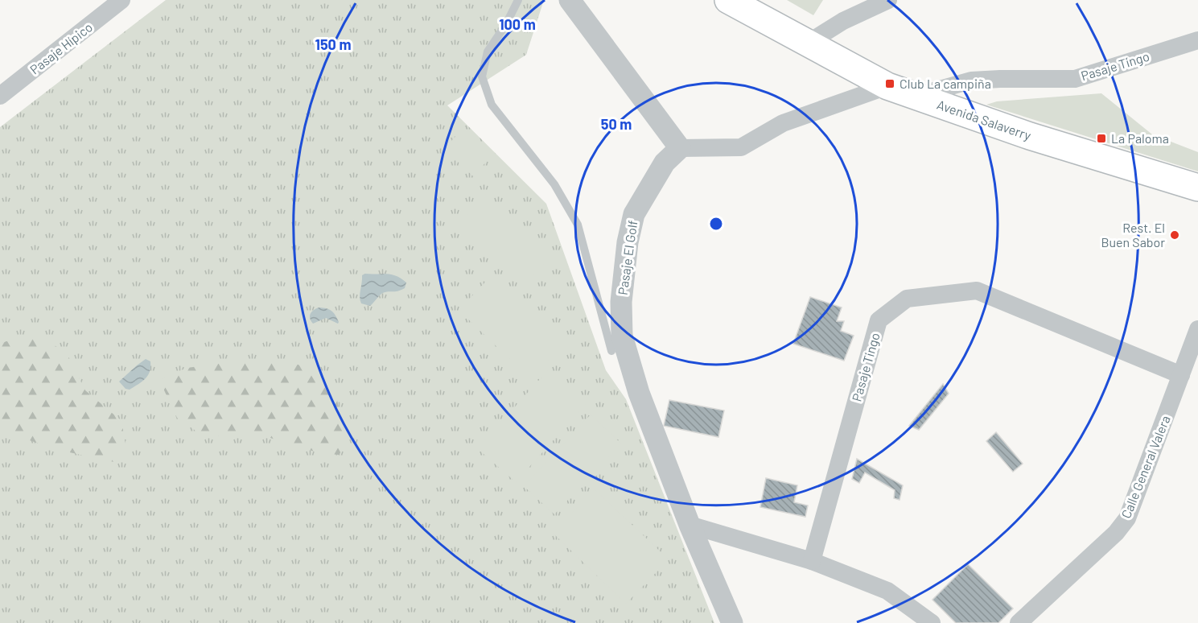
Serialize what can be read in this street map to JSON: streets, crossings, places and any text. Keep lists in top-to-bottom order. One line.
{"streets":{"main road":["Avenida Salaverry"],"street":["Pasaje Hípico","Pasaje Tingo","Pasaje El Golf","Calle General Valera"]},"crossings":[["Pasaje Tingo","Avenida Salaverry"],["Pasaje Tingo","Calle General Valera"]],"places":{"transit":["Club La campiña","La Paloma"],"other":["Rest. El Buen Sabor"]},"rings":["100 m","150 m","50 m"]}
